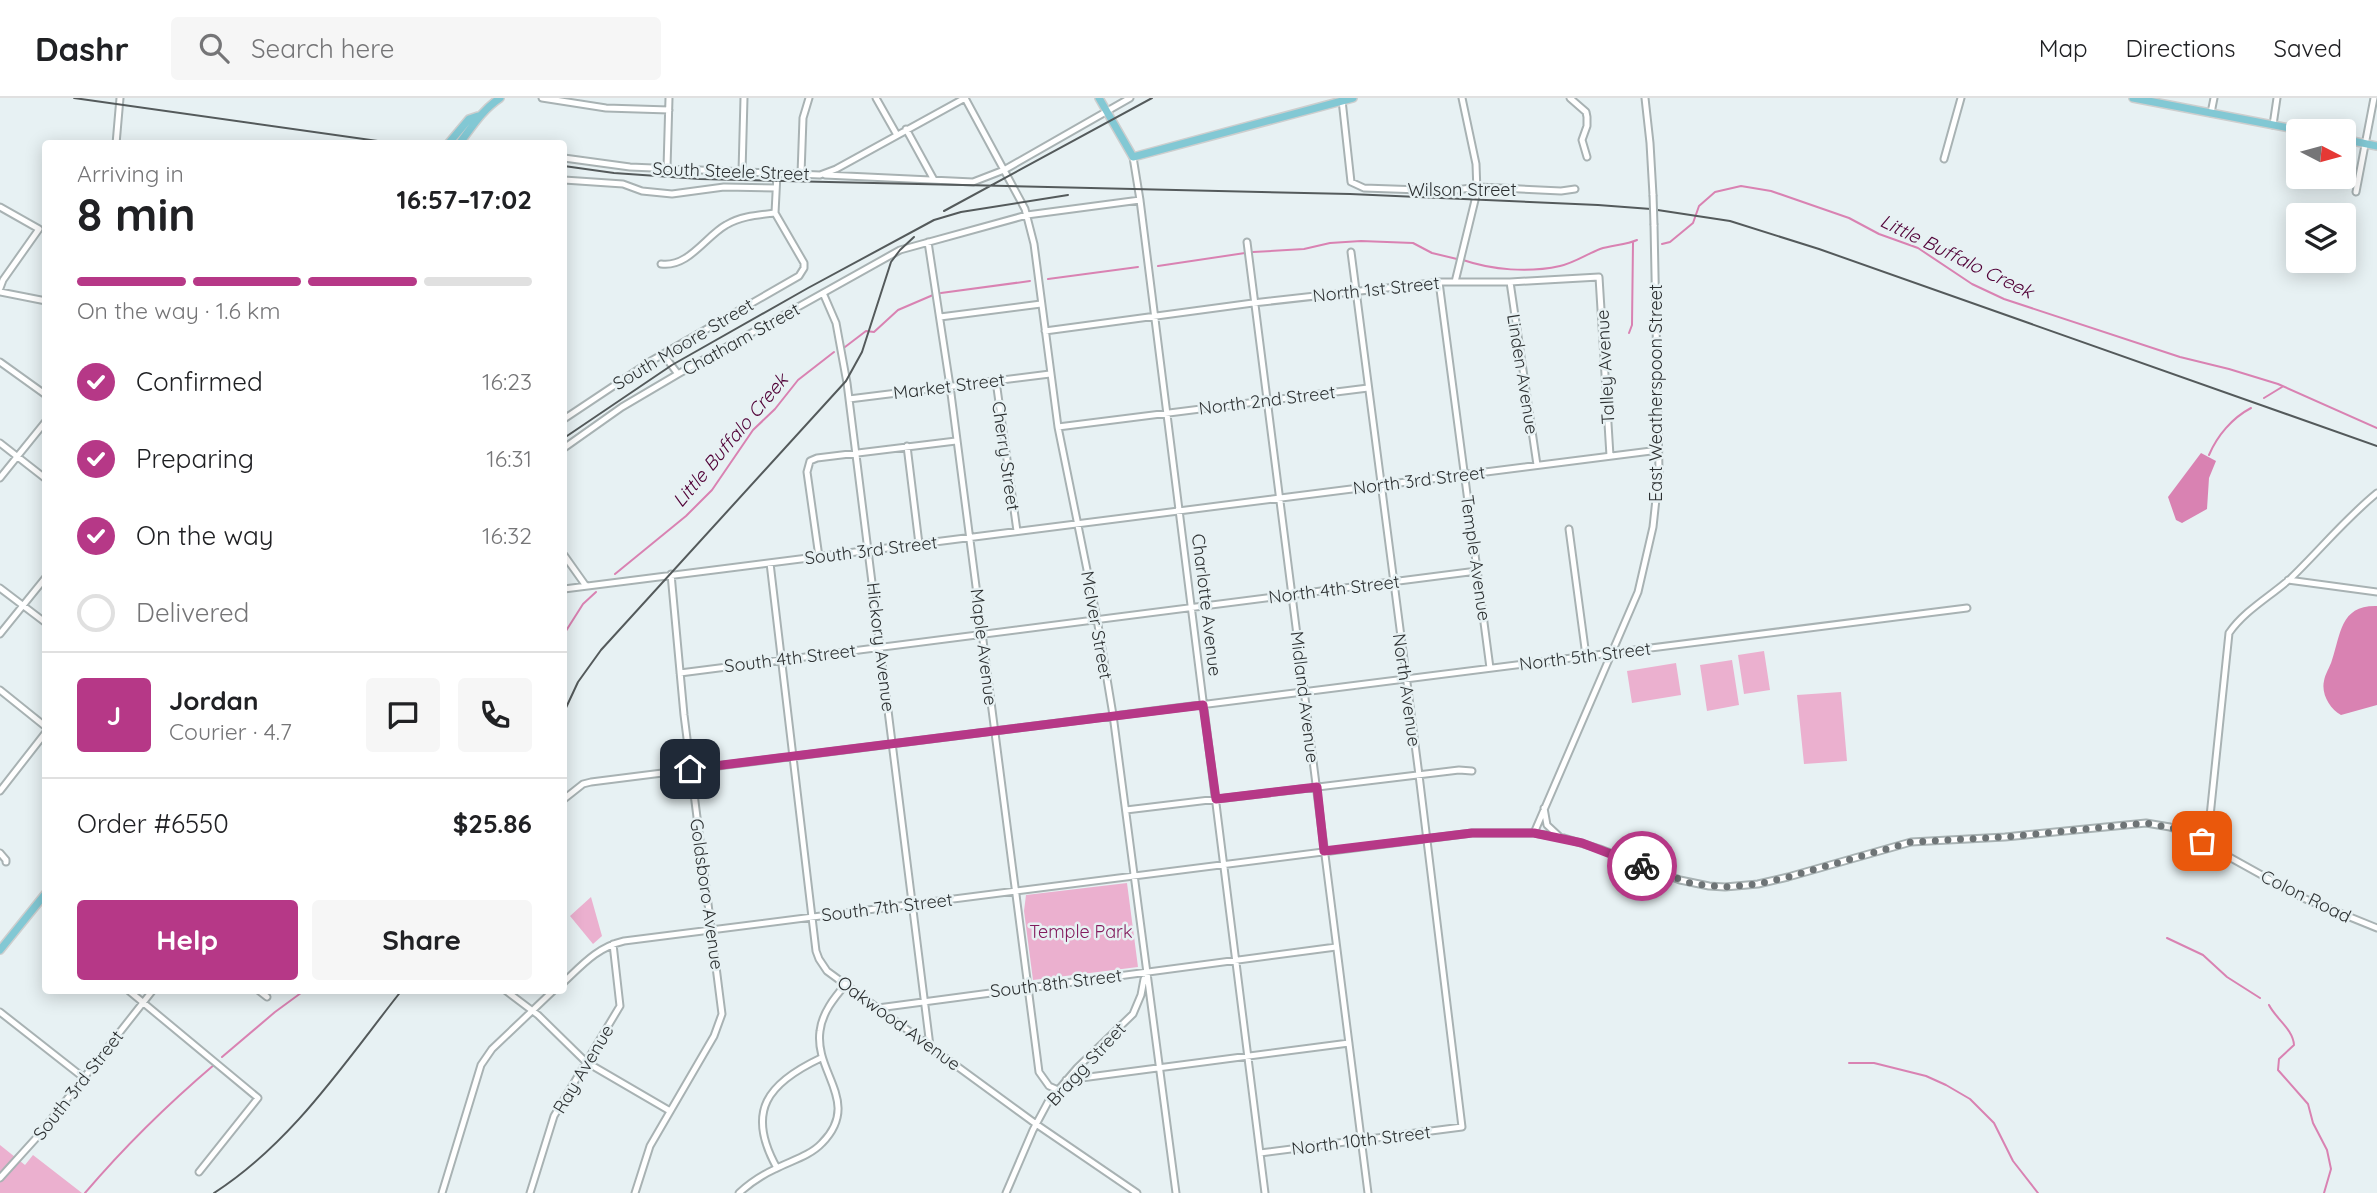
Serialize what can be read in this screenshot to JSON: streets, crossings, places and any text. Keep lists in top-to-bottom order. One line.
{"streets":{"main road":["Charlotte Avenue"],"street":["South Steele Street","Wilson Street","North 1st Street","Chatham Street","South Moore Street","Talley Avenue","Linden Avenue","Market Street","East Weatherspoon Street","North 2nd Street","Cherry Street","North 3rd Street","South 3rd Street","Temple Avenue","North 4th Street","McIver Street","Hickory Avenue","Maple Avenue","North 5th Street","South 4th Street","North Avenue","Midland Avenue","Goldsboro Avenue","Colon Road","South 7th Street","South 8th Street","Oakwood Avenue","Bragg Street","Ray Avenue","North 10th Street"]},"crossings":[["South Steele Street","McIver Street"],["North 1st Street","Talley Avenue"],["North 1st Street","Linden Avenue"],["North 1st Street","Temple Avenue"],["North 1st Street","Charlotte Avenue"],["North 1st Street","McIver Street"],["North 1st Street","North Avenue"],["North 1st Street","Midland Avenue"],["Chatham Street","Charlotte Avenue"],["Chatham Street","McIver Street"],["Chatham Street","Hickory Avenue"],["Chatham Street","Maple Avenue"],["Talley Avenue","North 3rd Street"],["Linden Avenue","North 3rd Street"],["Market Street","Cherry Street"],["Market Street","McIver Street"],["Market Street","Hickory Avenue"],["Market Street","Maple Avenue"],["East Weatherspoon Street","North 3rd Street"],["East Weatherspoon Street","North 5th Street"],["East Weatherspoon Street","Colon Road"],["East Weatherspoon Street","South 7th Street"],["North 2nd Street","Charlotte Avenue"],["North 2nd Street","McIver Street"],["North 2nd Street","North Avenue"],["North 2nd Street","Midland Avenue"],["Cherry Street","South 3rd Street"],["North 3rd Street","South 3rd Street"],["North 3rd Street","Temple Avenue"],["North 3rd Street","Charlotte Avenue"],["North 3rd Street","North Avenue"],["North 3rd Street","Midland Avenue"],["South 3rd Street","Charlotte Avenue"],["South 3rd Street","McIver Street"],["South 3rd Street","Hickory Avenue"],["South 3rd Street","Maple Avenue"],["South 3rd Street","Goldsboro Avenue"],["South 3rd Street","Oakwood Avenue"],["Temple Avenue","North 4th Street"],["Temple Avenue","North 5th Street"],["North 4th Street","Charlotte Avenue"],["North 4th Street","South 4th Street"],["North 4th Street","North Avenue"],["North 4th Street","Midland Avenue"],["Charlotte Avenue","North 5th Street"],["Charlotte Avenue","South 4th Street"],["Charlotte Avenue","South 7th Street"],["Charlotte Avenue","South 8th Street"],["Charlotte Avenue","North 10th Street"],["McIver Street","North 5th Street"],["McIver Street","South 4th Street"],["McIver Street","South 7th Street"],["McIver Street","South 8th Street"],["McIver Street","Bragg Street"],["Hickory Avenue","North 5th Street"],["Hickory Avenue","South 4th Street"],["Hickory Avenue","South 7th Street"],["Hickory Avenue","South 8th Street"],["Hickory Avenue","Oakwood Avenue"],["Maple Avenue","North 5th Street"],["Maple Avenue","South 4th Street"],["Maple Avenue","South 7th Street"],["Maple Avenue","South 8th Street"],["Maple Avenue","Bragg Street"],["North 5th Street","North Avenue"],["North 5th Street","Midland Avenue"],["North 5th Street","Goldsboro Avenue"],["North 5th Street","Oakwood Avenue"],["South 4th Street","Goldsboro Avenue"],["South 4th Street","Oakwood Avenue"],["North Avenue","South 7th Street"],["North Avenue","North 10th Street"],["Midland Avenue","South 7th Street"],["Midland Avenue","South 8th Street"],["Midland Avenue","North 10th Street"],["Goldsboro Avenue","South 7th Street"],["Colon Road","South 7th Street"],["South 7th Street","Oakwood Avenue"],["South 7th Street","Ray Avenue"],["South 8th Street","Oakwood Avenue"],["South 8th Street","Bragg Street"],["Oakwood Avenue","Bragg Street"]],"water":["Little Buffalo Creek"],"parks":["Temple Park"],"north":"right","page":{"header":"Dashr","search":"Search here","nav":["Map","Directions","Saved"],"heading":["8 min","Arriving in","16:57–17:02"],"panel":["Jordan","Courier · 4.7","Order #6550","$25.86"],"bar":"On the way · 1.6 km","list":[["Confirmed","16:23"],["Preparing","16:31"],["On the way","16:32"],"Delivered"],"round":"J","buttons":["Help","Share"]}}
